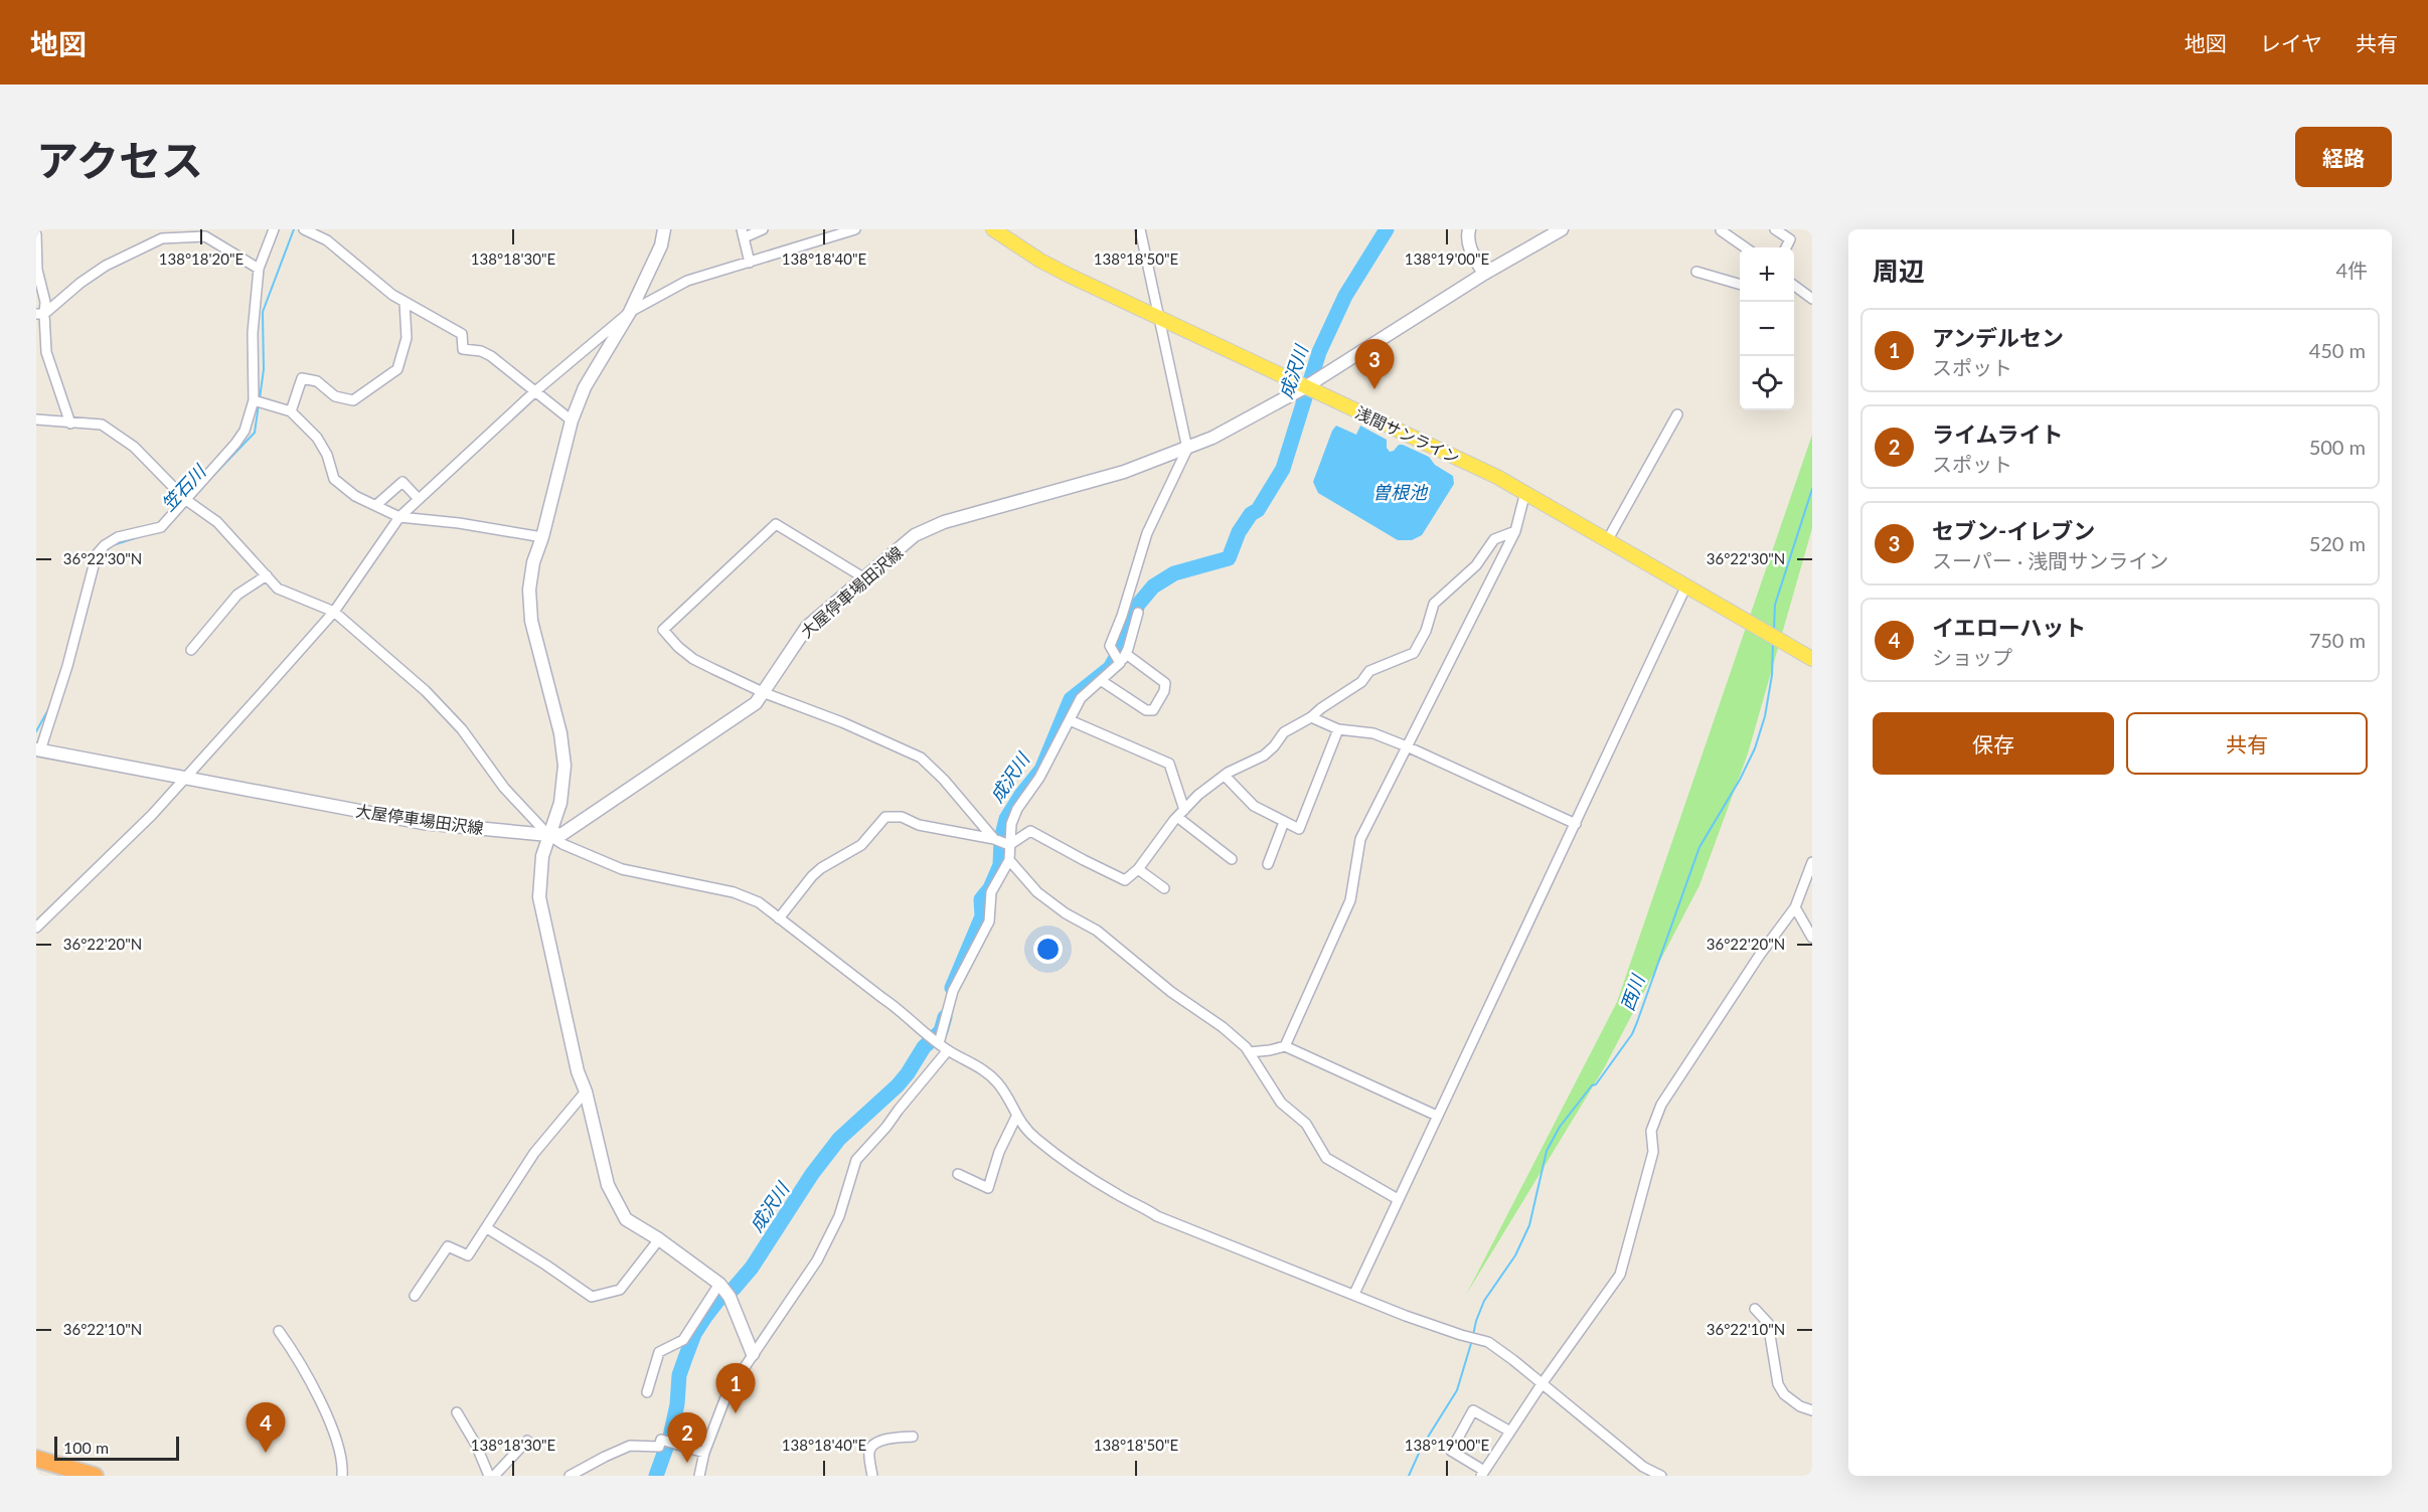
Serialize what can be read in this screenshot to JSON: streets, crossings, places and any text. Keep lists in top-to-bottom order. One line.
{"streets":{"main road":["浅間サンライン","大屋停車場田沢線"]},"crossings":[["浅間サンライン","大屋停車場田沢線"]],"water":["成沢川","笠石川","曽根池","西川"],"scale_bar":"100 m","page":{"header":"地図","nav":["地図","レイヤ","共有"],"title":"アクセス","buttons":["経路",["保存","共有"]],"heading":["周辺","4件"],"map_buttons":["+","−"],"list":[{"mark":"1","name":"アンデルセン","note":"スポット","value":"450 m"},{"mark":"2","name":"ライムライト","note":"スポット","value":"500 m"},{"mark":"3","name":"セブン-イレブン","note":"スーパー · 浅間サンライン","value":"520 m"},{"mark":"4","name":"イエローハット","note":"ショップ","value":"750 m"}],"pins":["3","1","4","2"],"scale":"100 m"},"coordinates":["138°18'20\"E","138°18'30\"E","138°18'40\"E","138°18'50\"E","138°19'00\"E","36°22'30\"N","36°22'20\"N","36°22'10\"N"]}
